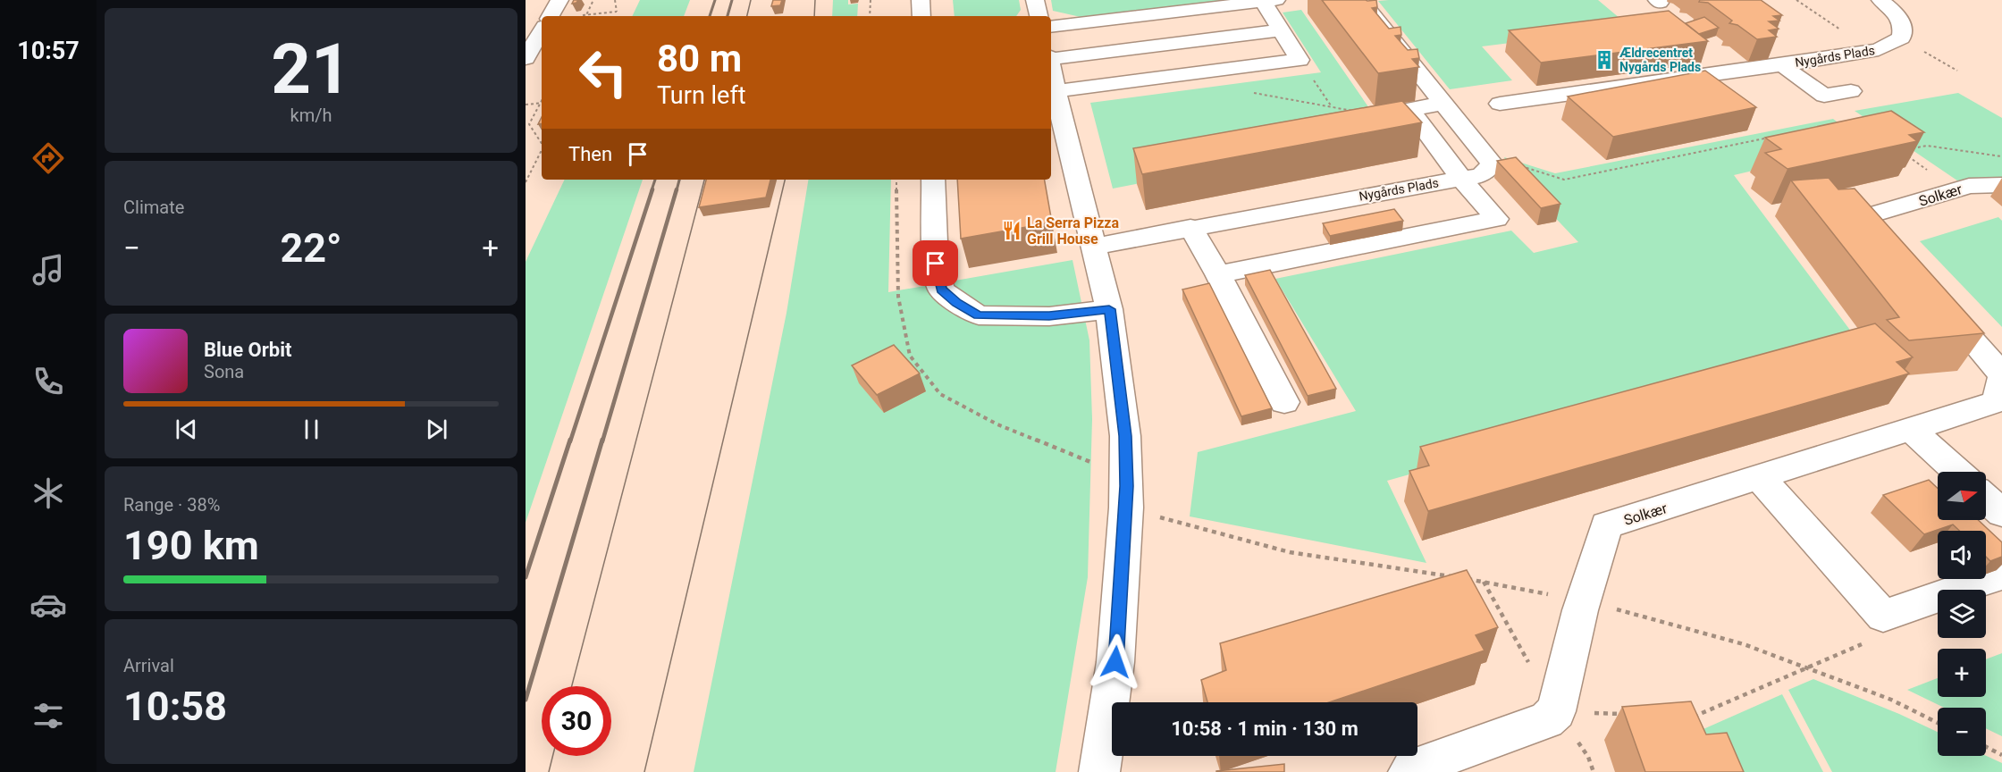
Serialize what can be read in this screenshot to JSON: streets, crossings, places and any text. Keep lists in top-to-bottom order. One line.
{"streets":{"street":["Nygårds Plads","Solkær"]},"places":{"building":["Ældrecentret Nygårds Plads"],"restaurant":["La Serra Pizza Grill House"]},"north":"right","page":{"tabs":"10:57","tile":[["21","km/h"],"Climate",["Range · 38%","190 km"],["Arrival","10:58"]],"turn":["80 m","Turn left"],"then":"Then","heat":["−","22°","+"],"song":["Blue Orbit","Sona"],"map_buttons":["+","−"],"limit":"30","trip":"10:58 · 1 min · 130 m"}}
